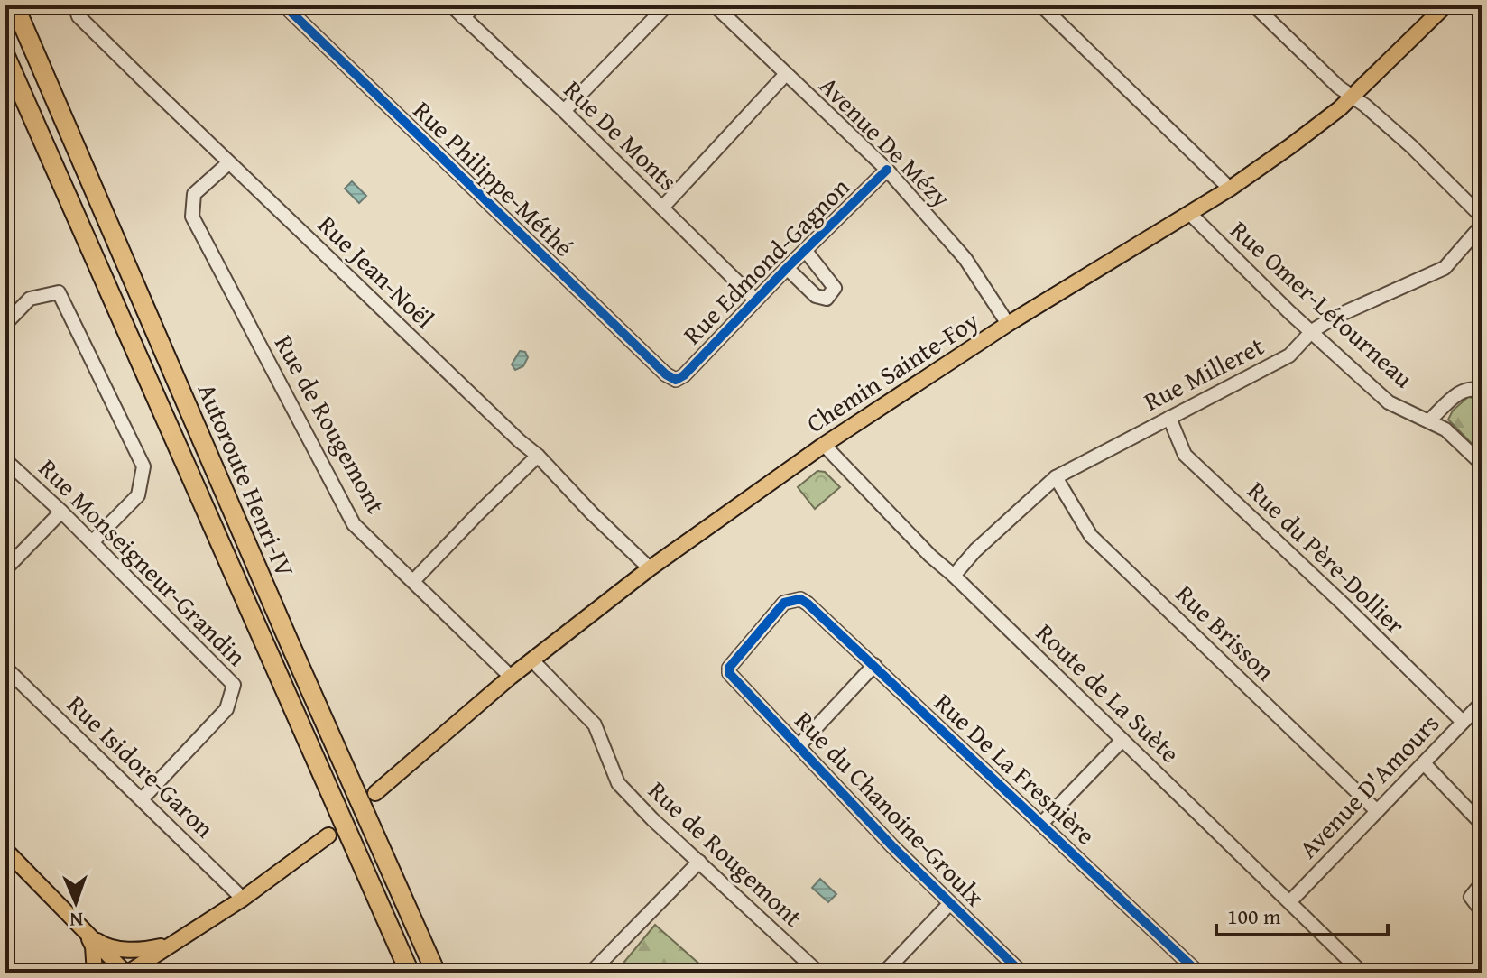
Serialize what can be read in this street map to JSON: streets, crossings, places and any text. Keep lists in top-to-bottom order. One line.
{"streets":{"highway":["Autoroute Henri-IV"],"main road":["Chemin Sainte-Foy"],"street":["Rue De Monts","Avenue De Mézy","Rue Philippe-Méthé","Rue Edmond-Gagnon","Rue Jean-Noël","Rue Omer-Létourneau","Rue Milleret","Rue de Rougemont","Rue du Père-Dollier","Rue Monseigneur-Grandin","Rue Brisson","Route de La Suète","Rue Isidore-Garon","Rue De La Fresnière","Avenue D'Amours","Rue du Chanoine-Groulx"]},"crossings":[["Rue De Monts","Rue Edmond-Gagnon"],["Avenue De Mézy","Rue Edmond-Gagnon"],["Avenue De Mézy","Chemin Sainte-Foy"],["Rue Philippe-Méthé","Rue Edmond-Gagnon"],["Rue Jean-Noël","Chemin Sainte-Foy"],["Rue Jean-Noël","Rue de Rougemont"],["Rue Omer-Létourneau","Chemin Sainte-Foy"],["Rue Omer-Létourneau","Rue Milleret"],["Chemin Sainte-Foy","Rue de Rougemont"],["Chemin Sainte-Foy","Route de La Suète"],["Rue Milleret","Rue du Père-Dollier"],["Rue Milleret","Rue Brisson"],["Rue Milleret","Route de La Suète"],["Rue du Père-Dollier","Avenue D'Amours"],["Rue Monseigneur-Grandin","Rue Isidore-Garon"],["Rue Brisson","Avenue D'Amours"],["Route de La Suète","Avenue D'Amours"],["Rue De La Fresnière","Rue du Chanoine-Groulx"]],"scale_bar":"100 m","north":"bottom"}
